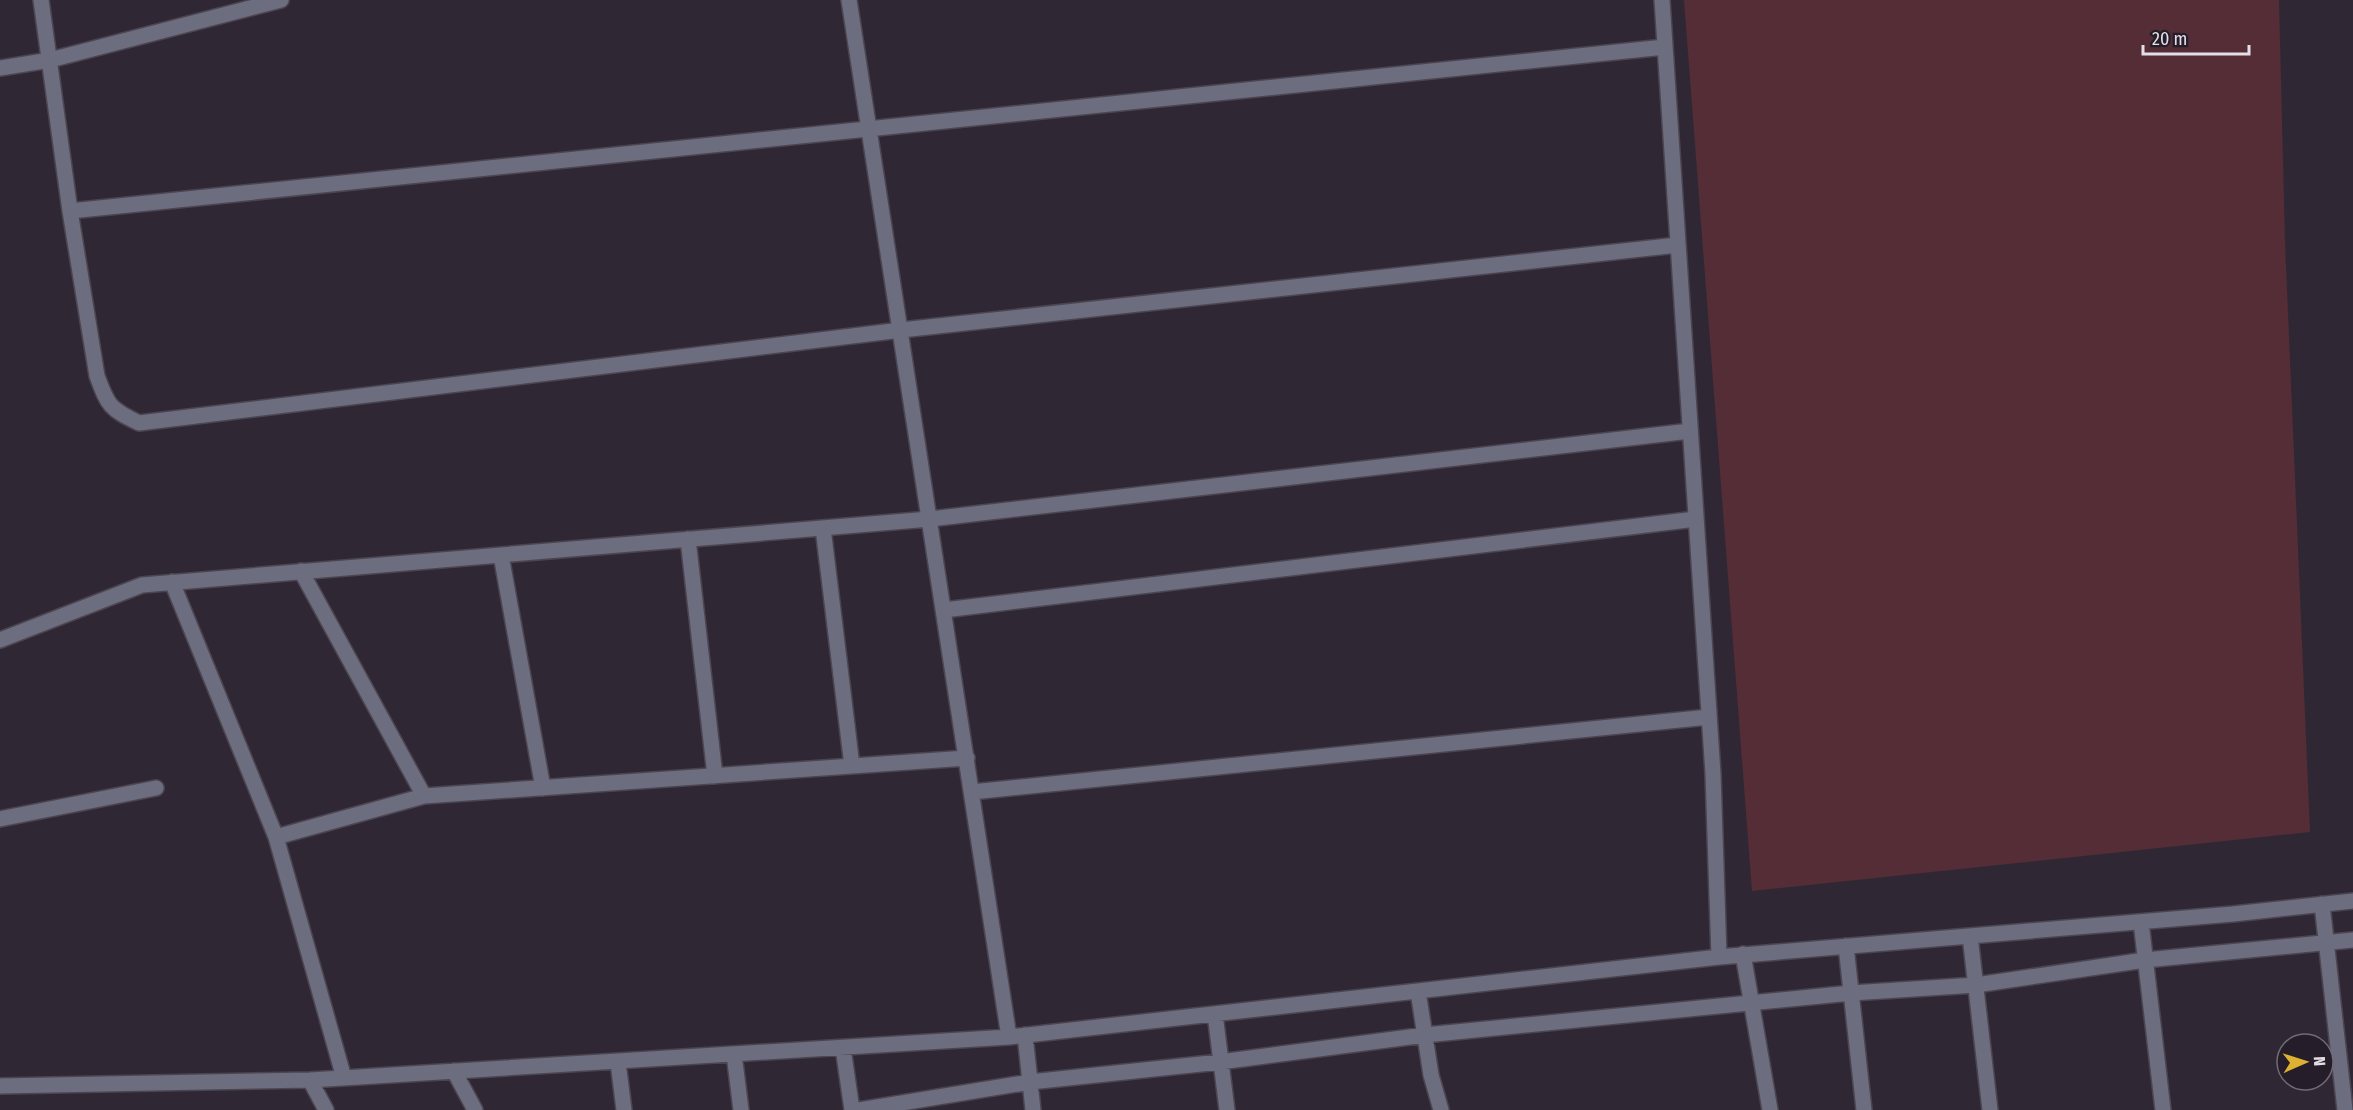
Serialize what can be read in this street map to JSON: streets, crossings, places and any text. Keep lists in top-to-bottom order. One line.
{"scale_bar":"20 m","north":"right"}
